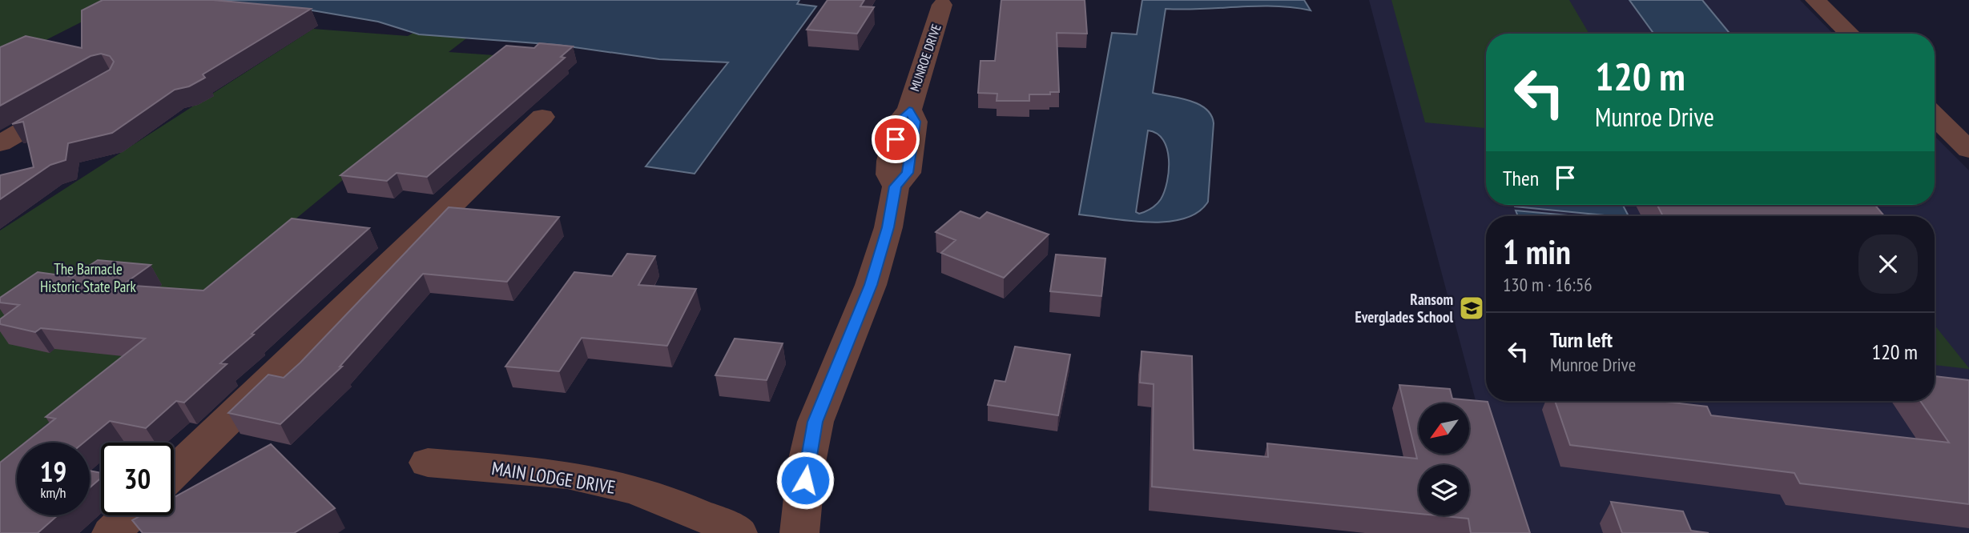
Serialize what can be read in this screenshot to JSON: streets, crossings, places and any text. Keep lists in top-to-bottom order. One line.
{"streets":{"street":["MUNROE DRIVE","MAIN LODGE DRIVE"]},"parks":["The Barnacle Historic State Park"],"places":{"school or university":["Ransom Everglades School"]},"north":"bottom left","page":{"turn":["120 m","Munroe Drive"],"then":"Then","heading":["1 min","130 m · 16:56"],"list":[{"name":"Turn left","note":"Munroe Drive","value":"120 m"}],"speed":"19 km/h","limit":"30"}}
